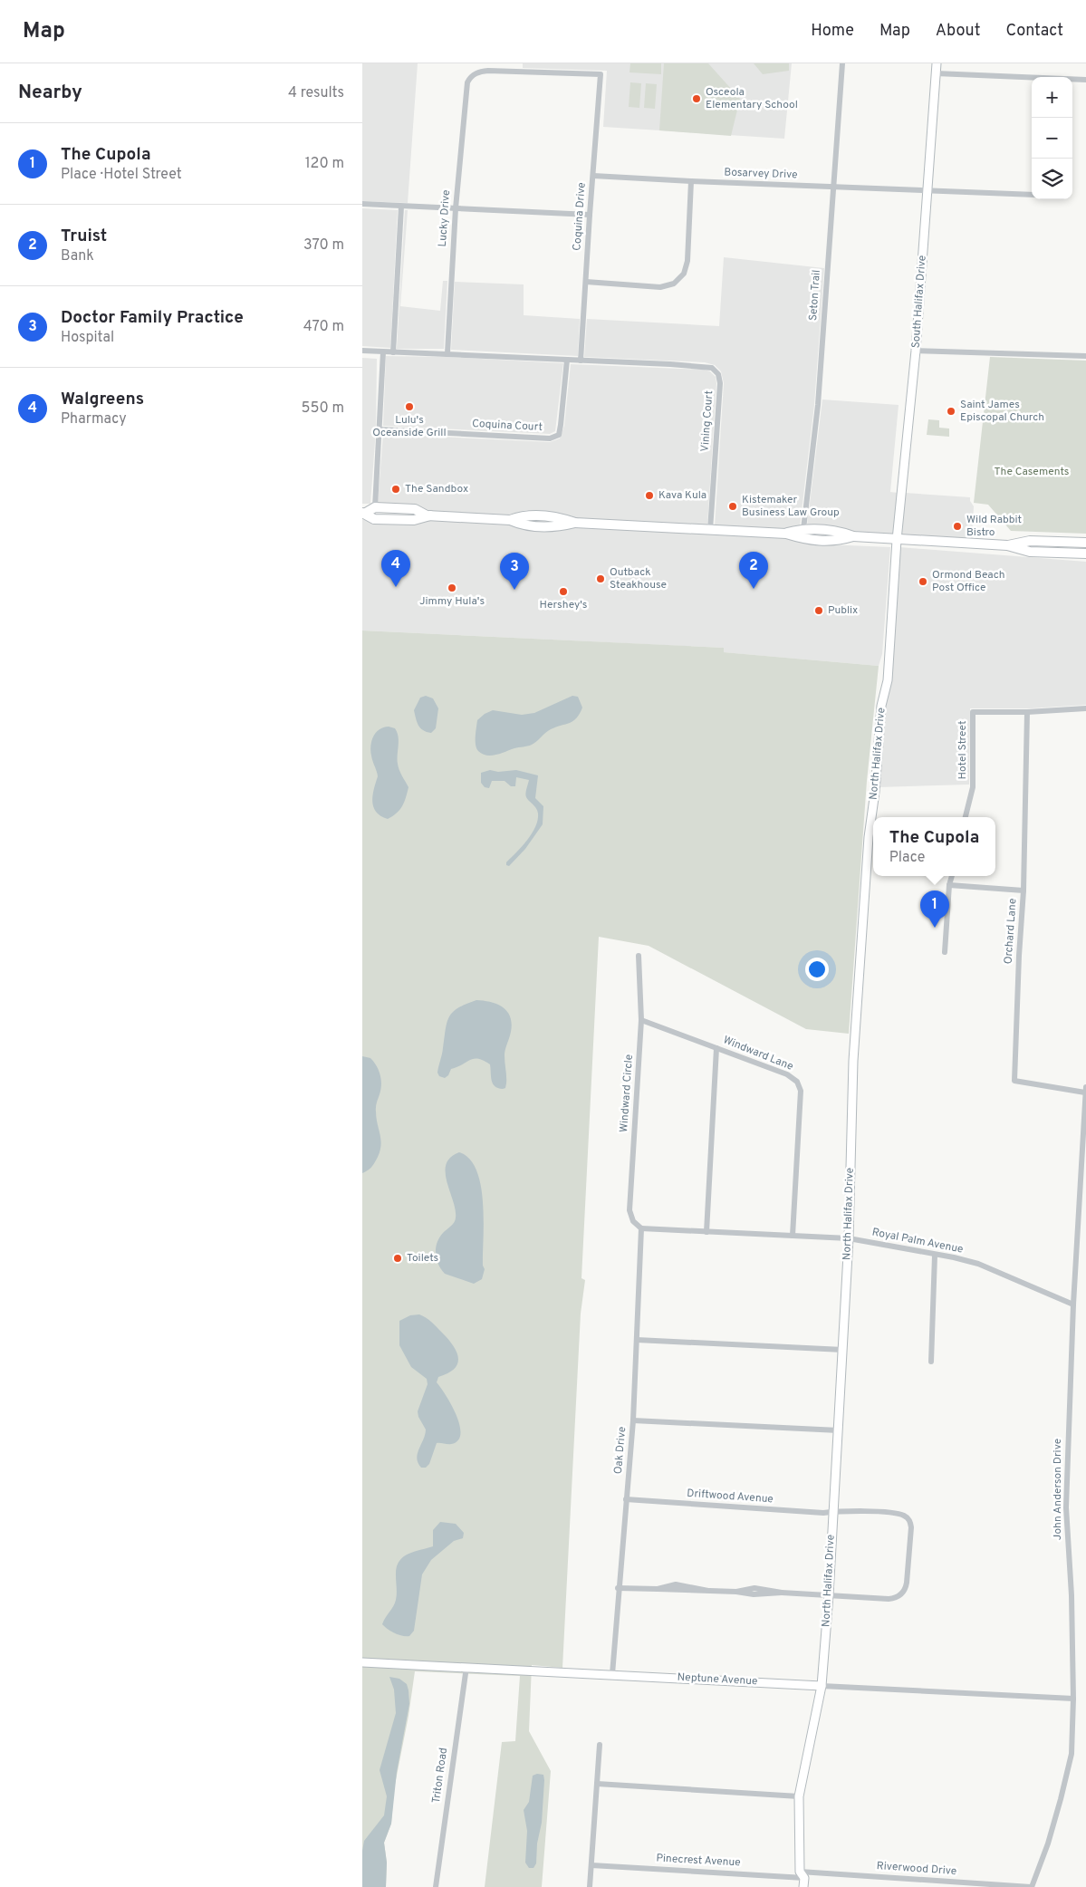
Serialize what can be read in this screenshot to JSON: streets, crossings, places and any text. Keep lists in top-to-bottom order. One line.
{"streets":{"street":["Bosarvey Drive","Coquina Drive","Lucky Drive","Seton Trail","South Halifax Drive","Vining Court","Coquina Court","Hotel Street","North Halifax Drive","Orchard Lane","Windward Lane","Windward Circle","Royal Palm Avenue","Oak Drive","John Anderson Drive","Driftwood Avenue","Neptune Avenue","Triton Road","Pinecrest Avenue","Riverwood Drive"]},"crossings":[["Bosarvey Drive","Coquina Drive"],["Bosarvey Drive","Seton Trail"],["Bosarvey Drive","South Halifax Drive"],["Coquina Drive","Lucky Drive"],["Coquina Drive","Vining Court"],["South Halifax Drive","North Halifax Drive"],["Hotel Street","Orchard Lane"],["North Halifax Drive","Royal Palm Avenue"],["North Halifax Drive","Driftwood Avenue"],["North Halifax Drive","Neptune Avenue"],["North Halifax Drive","Pinecrest Avenue"],["North Halifax Drive","Riverwood Drive"],["Orchard Lane","John Anderson Drive"],["Windward Lane","Windward Circle"],["Windward Lane","Royal Palm Avenue"],["Windward Circle","Royal Palm Avenue"],["Windward Circle","Oak Drive"],["Royal Palm Avenue","Oak Drive"],["Royal Palm Avenue","John Anderson Drive"],["Oak Drive","Driftwood Avenue"],["Oak Drive","Neptune Avenue"],["John Anderson Drive","Neptune Avenue"],["John Anderson Drive","Riverwood Drive"],["Neptune Avenue","Triton Road"],["Pinecrest Avenue","Riverwood Drive"]],"parks":["The Casements"],"places":["Osceola Elementary School","Lulu's Oceanside Grill","Saint James Episcopal Church","The Sandbox","Kava Kula","Kistemaker Business Law Group","Wild Rabbit Bistro","Outback Steakhouse","Ormond Beach Post Office","Jimmy Hula's","Hershey's","Publix","Toilets"],"page":{"header":"Map","nav":["Home","Map","About","Contact"],"heading":["Nearby","4 results"],"map_buttons":["+","−"],"list":[{"mark":"1","name":"The Cupola","note":"Place · Hotel Street","value":"120 m"},{"mark":"2","name":"Truist","note":"Bank","value":"370 m"},{"mark":"3","name":"Doctor Family Practice","note":"Hospital","value":"470 m"},{"mark":"4","name":"Walgreens","note":"Pharmacy","value":"550 m"}],"pins":["4","2","3","1"],"popup":["The Cupola","Place"]}}
